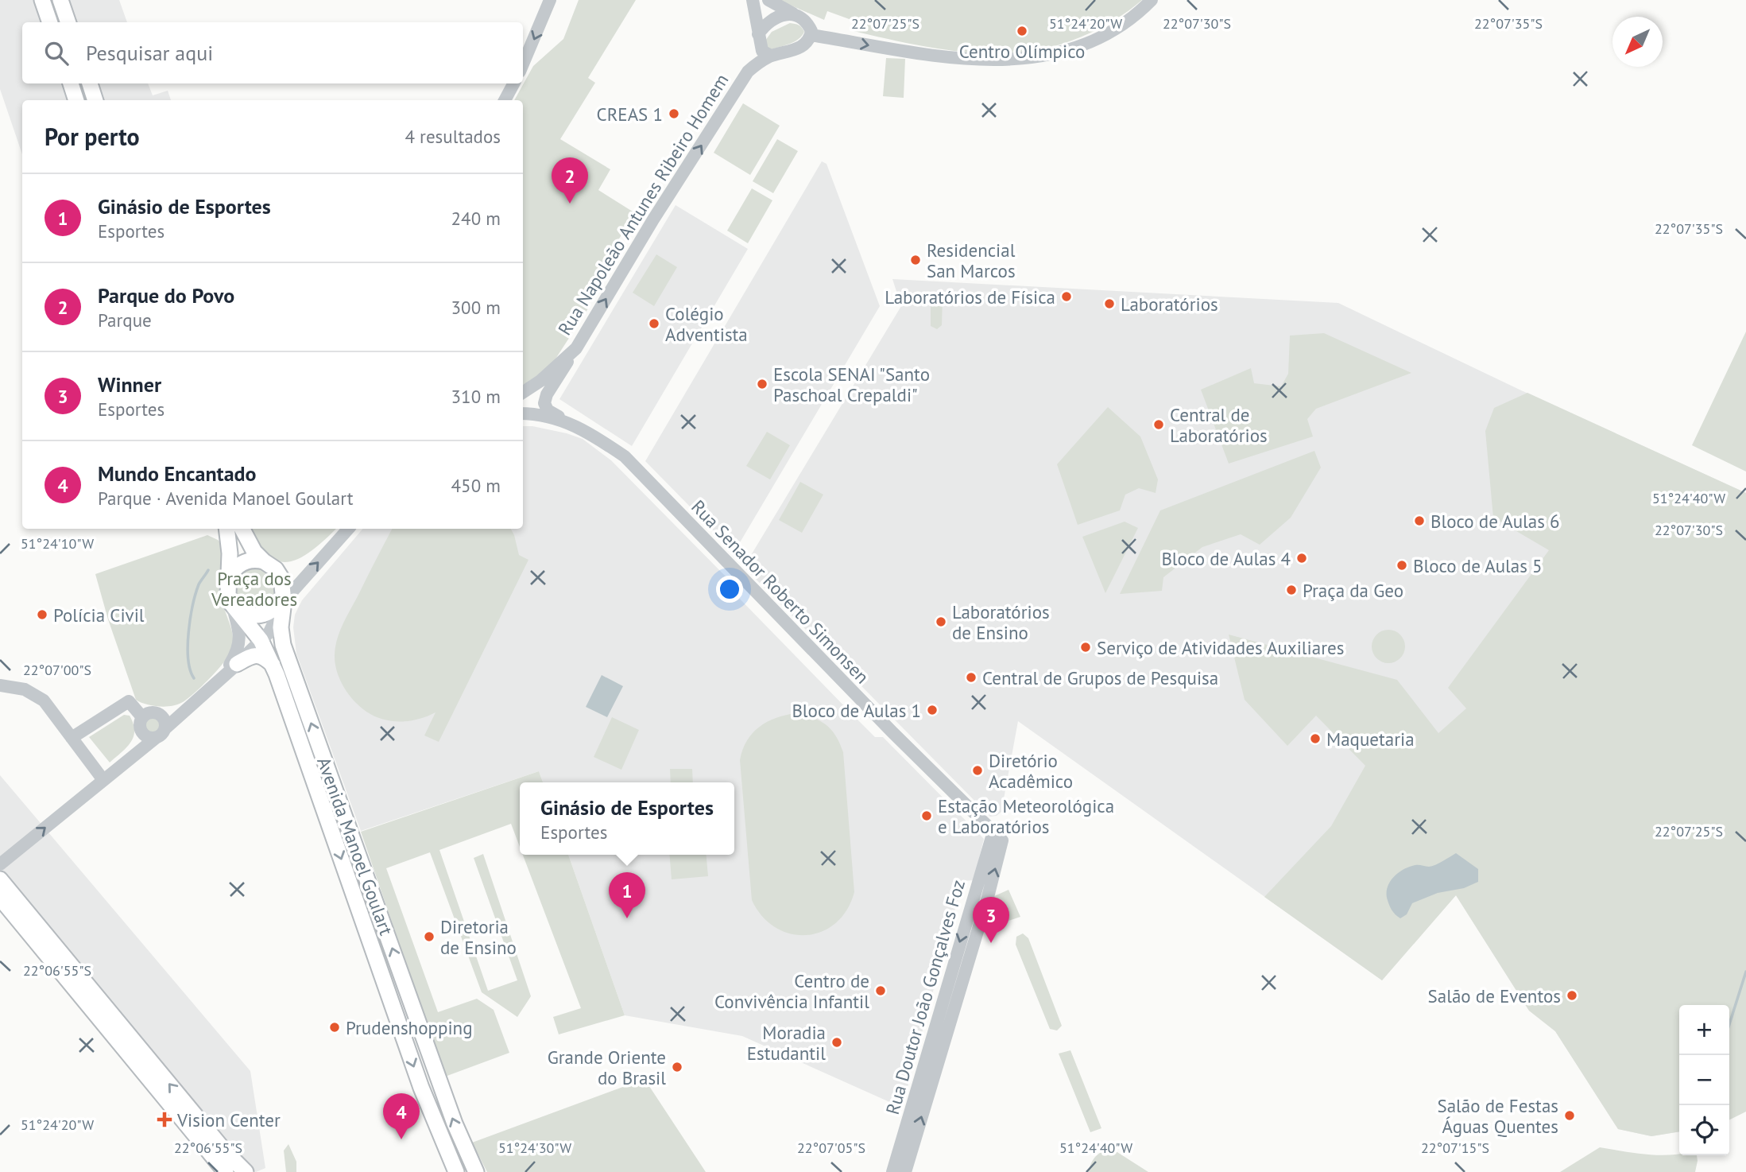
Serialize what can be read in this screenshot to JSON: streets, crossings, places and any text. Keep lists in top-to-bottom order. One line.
{"streets":{"main road":["Avenida Manoel Goulart"],"street":["Rua Napoleão Antunes Ribeiro Homem","Rua Senador Roberto Simonsen","Rua Doutor João Gonçalves Foz"]},"crossings":[["Rua Senador Roberto Simonsen","Rua Doutor João Gonçalves Foz"]],"one_way":["Rua Napoleão Antunes Ribeiro Homem"],"parks":["Praça dos Vereadores"],"places":{"other":["Centro Olímpico","CREAS 1","Residencial San Marcos","Laboratórios de Física","Laboratórios","Colégio Adventista","Escola SENAI \"Santo Paschoal Crepaldi\"","Central de Laboratórios","Bloco de Aulas 6","Bloco de Aulas 4","Bloco de Aulas 5","Praça da Geo","Polícia Civil","Laboratórios de Ensino","Serviço de Atividades Auxiliares","Central de Grupos de Pesquisa","Bloco de Aulas 1","Maquetaria","Diretório Acadêmico","Estação Meteorológica e Laboratórios","Diretoria de Ensino","Centro de Convivência Infantil","Salão de Eventos","Prudenshopping","Moradia Estudantil","Grande Oriente do Brasil","Salão de Festas Águas Quentes"],"health":["Vision Center"]},"north":"bottom left","page":{"search":"Pesquisar aqui","heading":["Por perto","4 resultados"],"pins":["2","1","3","4"],"list":[{"mark":"1","name":"Ginásio de Esportes","note":"Esportes","value":"240 m"},{"mark":"2","name":"Parque do Povo","note":"Parque","value":"300 m"},{"mark":"3","name":"Winner","note":"Esportes","value":"310 m"},{"mark":"4","name":"Mundo Encantado","note":"Parque · Avenida Manoel Goulart","value":"450 m"}],"popup":["Ginásio de Esportes","Esportes"],"map_buttons":["+","−"]},"coordinates":["22°07'30\"S","22°07'25\"S","22°07'35\"S","51°24'20\"W","51°24'40\"W","51°24'10\"W","22°07'00\"S","22°06'55\"S","51°24'30\"W","22°07'05\"S","22°07'15\"S"]}
